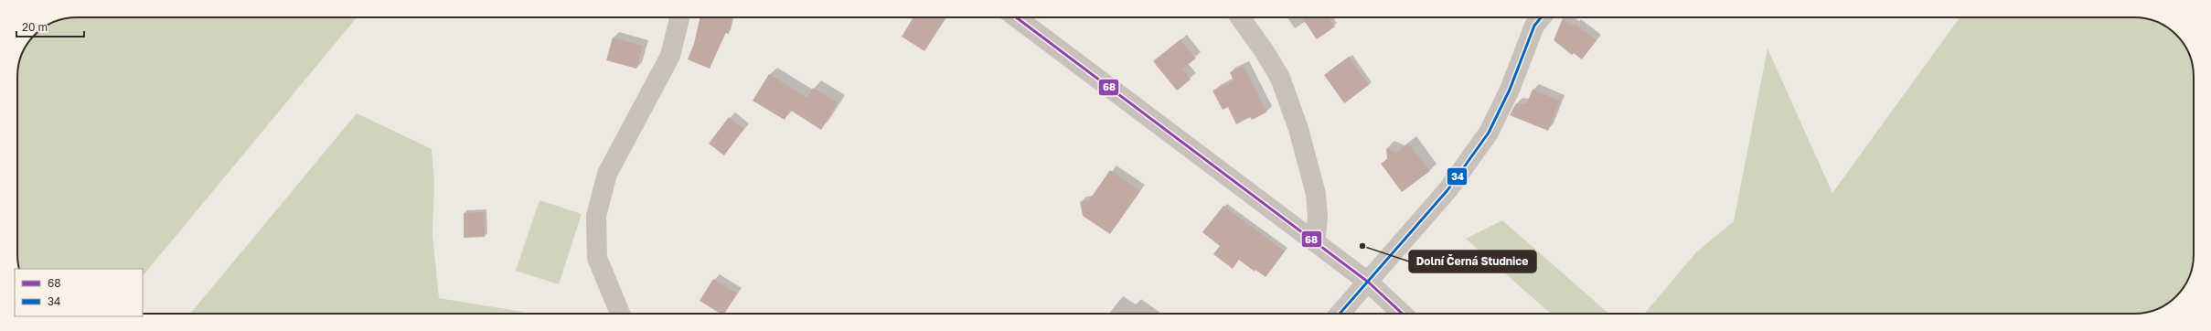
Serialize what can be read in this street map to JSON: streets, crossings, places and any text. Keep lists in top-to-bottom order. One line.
{"places":["Dolní Černá Studnice"],"lines":["transit line 68","transit line 34"],"legend":["68","34"],"scale_bar":"20 m"}
